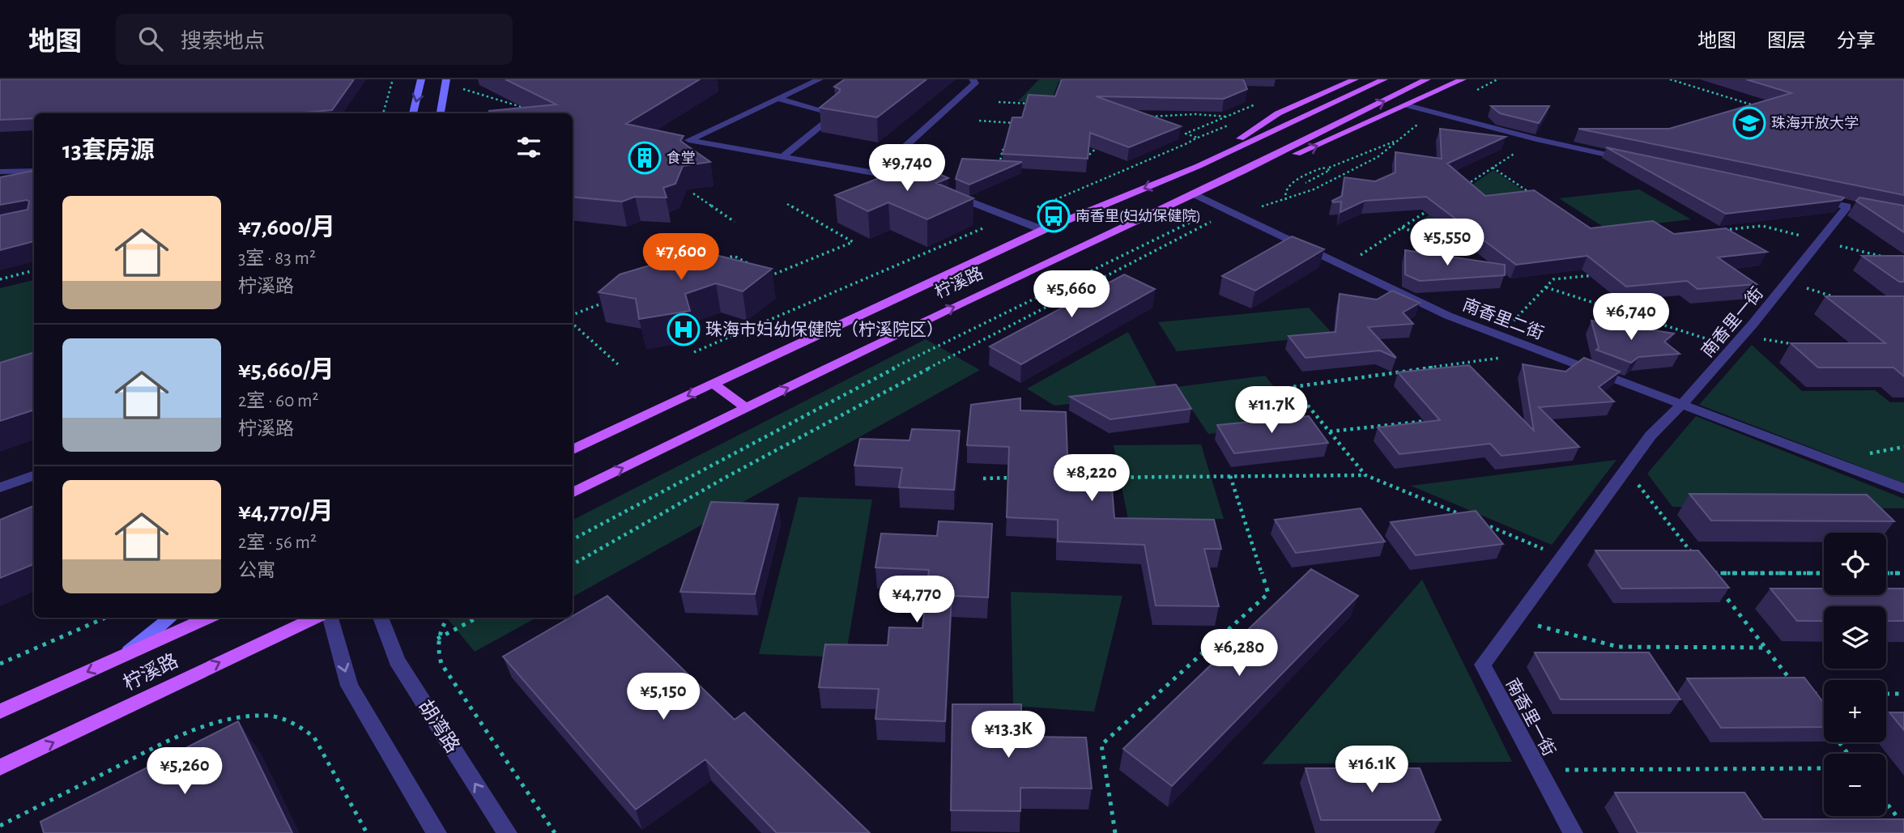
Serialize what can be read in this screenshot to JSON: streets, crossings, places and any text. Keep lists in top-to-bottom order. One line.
{"streets":{"main road":["柠溪路"],"street":["南香里二街","南香里一街","胡湾路"]},"crossings":[["柠溪路","南香里二街"],["南香里二街","南香里一街"]],"places":{"school or university":["珠海开放大学"],"building":["食堂"],"bus stop":["南香里(妇幼保健院)"],"hospital":["珠海市妇幼保健院（柠溪院区）"]},"page":{"header":"地图","search":"搜索地点","nav":["地图","图层","分享"],"heading":"13套房源","price":["¥9,740","¥5,550","¥7,600","¥5,660","¥6,740","¥11.7K","¥8,220","¥4,770","¥6,280","¥5,150","¥13.3K","¥16.1K","¥5,260"],"list":[{"name":"¥7,600/月","note":"3室 · 83 m² · 柠溪路"},{"name":"¥5,660/月","note":"2室 · 60 m² · 柠溪路"},{"name":"¥4,770/月","note":"2室 · 56 m² · 公寓"}],"map_buttons":["+","−"]}}
